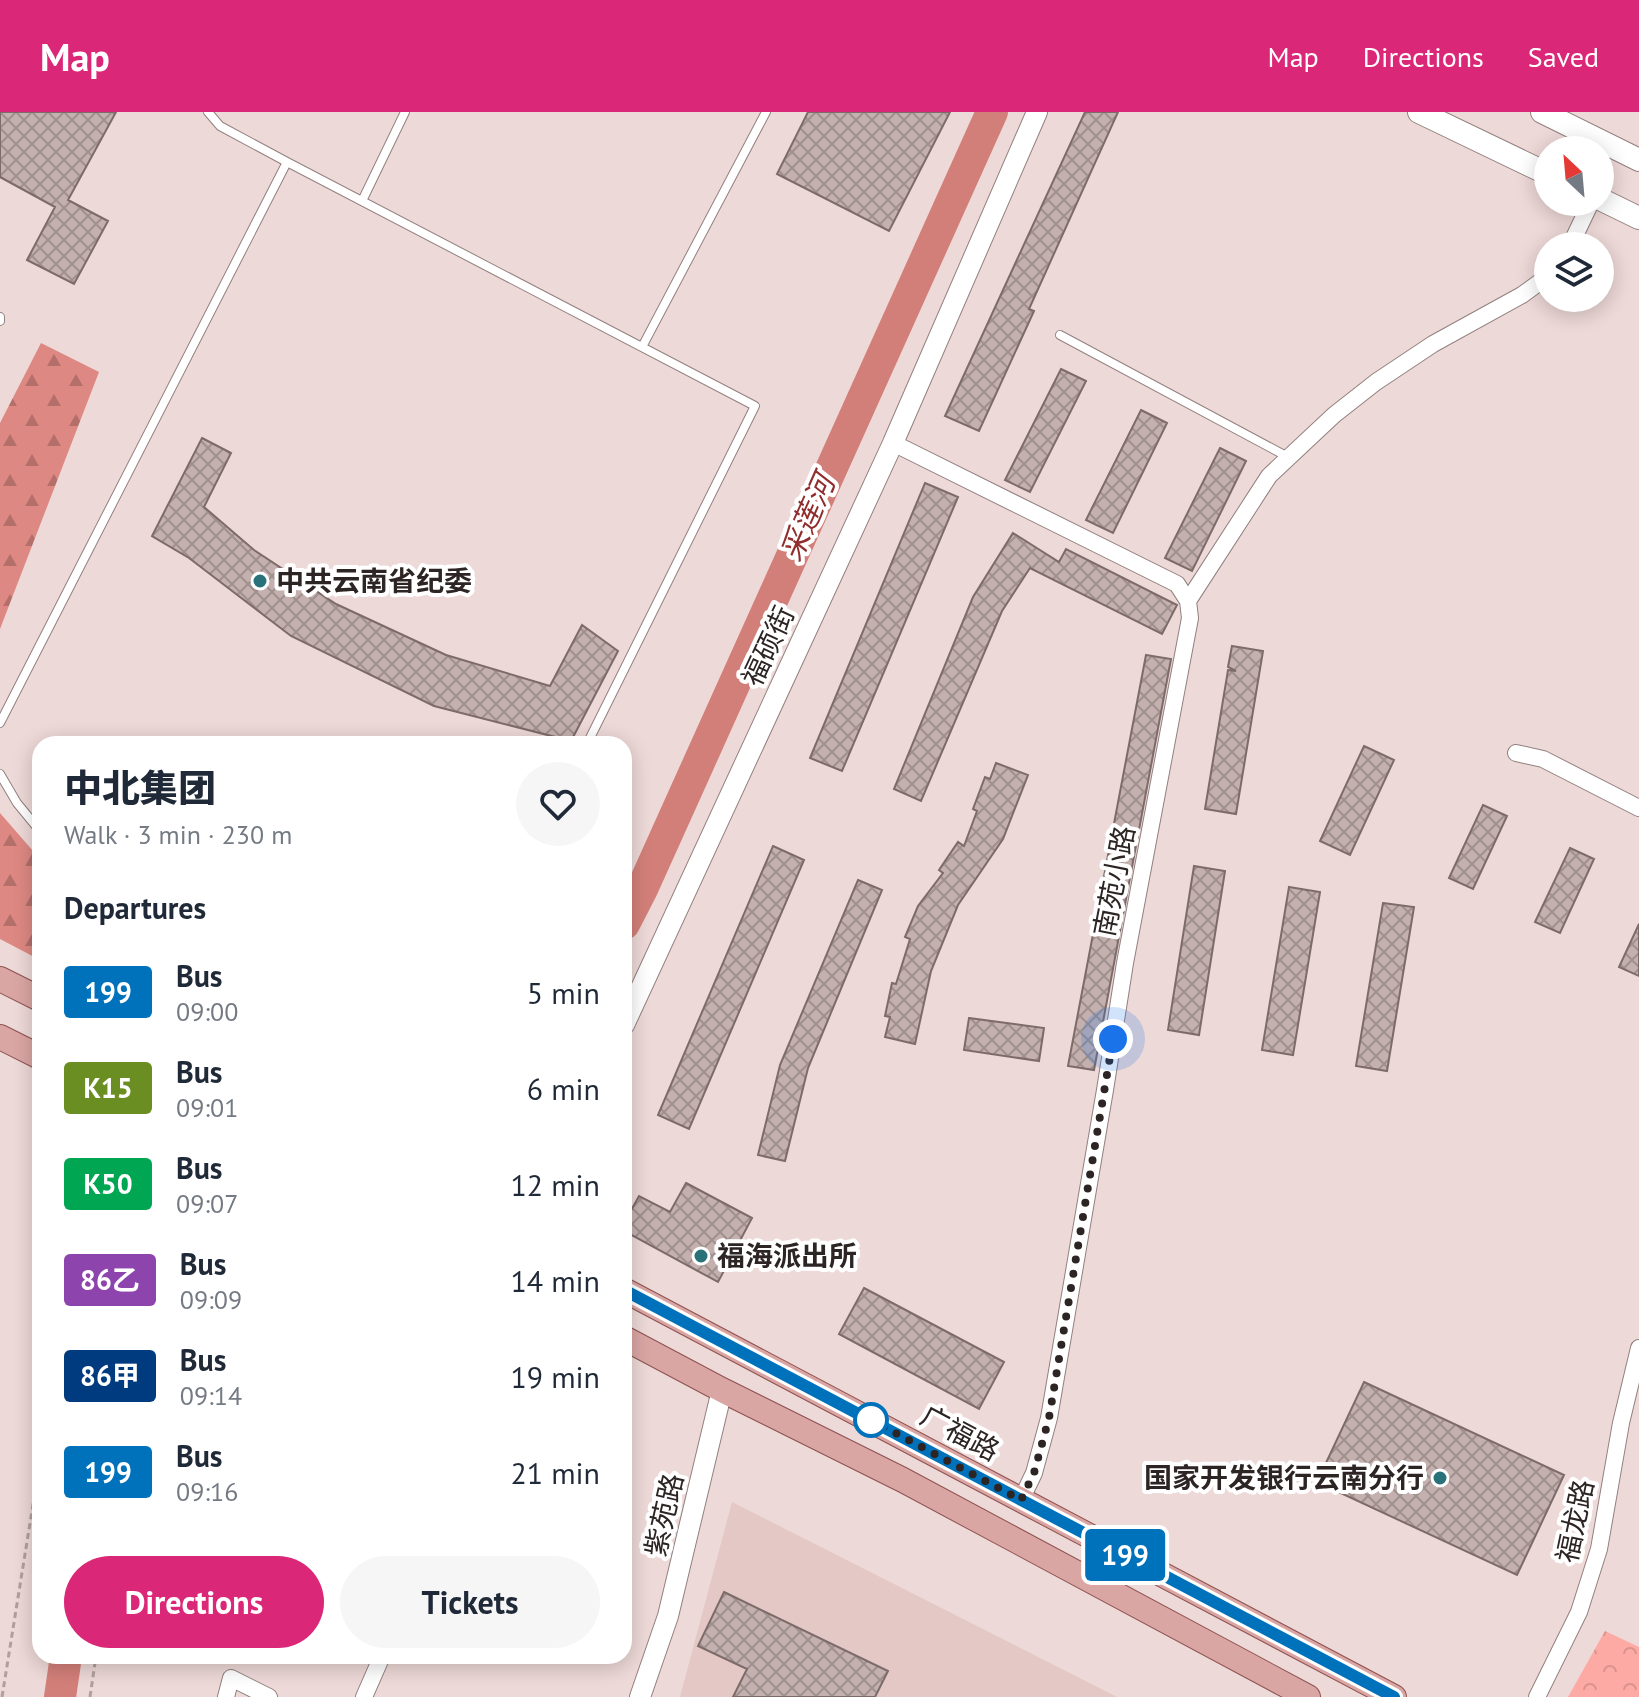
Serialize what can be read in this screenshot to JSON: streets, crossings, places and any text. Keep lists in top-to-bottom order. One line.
{"streets":{"main road":["广福路"],"street":["福硕街","南苑小路","紫苑路","福龙路"]},"crossings":[["南苑小路","广福路"]],"water":["采莲河"],"places":["中共云南省纪委","福海派出所","国家开发银行云南分行"],"lines":["bus line 199"],"north":"top left","page":{"header":"Map","nav":["Map","Directions","Saved"],"on_map":"199","heading":[["中北集团","Walk · 3 min · 230 m"],"Departures"],"list":[{"mark":"199","name":"Bus","note":"09:00","value":"5 min"},{"mark":"K15","name":"Bus","note":"09:01","value":"6 min"},{"mark":"K50","name":"Bus","note":"09:07","value":"12 min"},{"mark":"86乙","name":"Bus","note":"09:09","value":"14 min"},{"mark":"86甲","name":"Bus","note":"09:14","value":"19 min"},{"mark":"199","name":"Bus","note":"09:16","value":"21 min"}],"buttons":["Directions","Tickets"]}}
